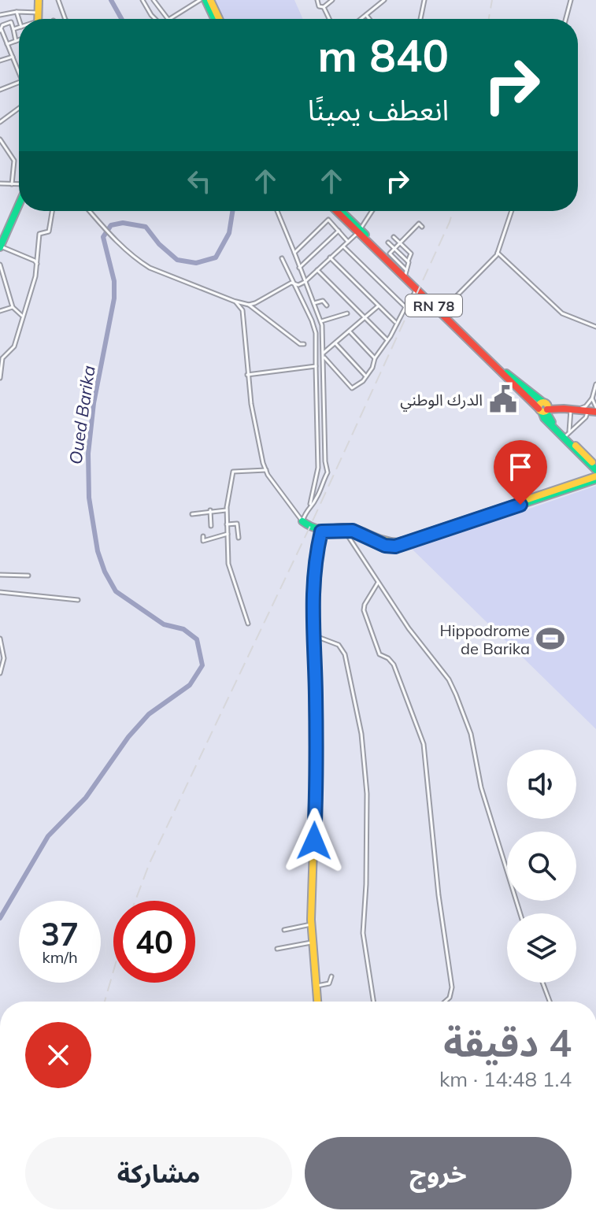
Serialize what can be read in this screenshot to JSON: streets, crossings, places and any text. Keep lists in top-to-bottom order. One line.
{"streets":{"main road":["RN 78"]},"water":["Oued Barika"],"places":{"public building":["الدرك الوطني"],"sports":["Hippodrome de Barika"]},"page":{"turn":["840 m","انعطف يمينًا"],"speed":"37 km/h","limit":"40","heading":["4 دقيقة","1.4 km · 14:48"],"buttons":["خروج","مشاركة"]}}
